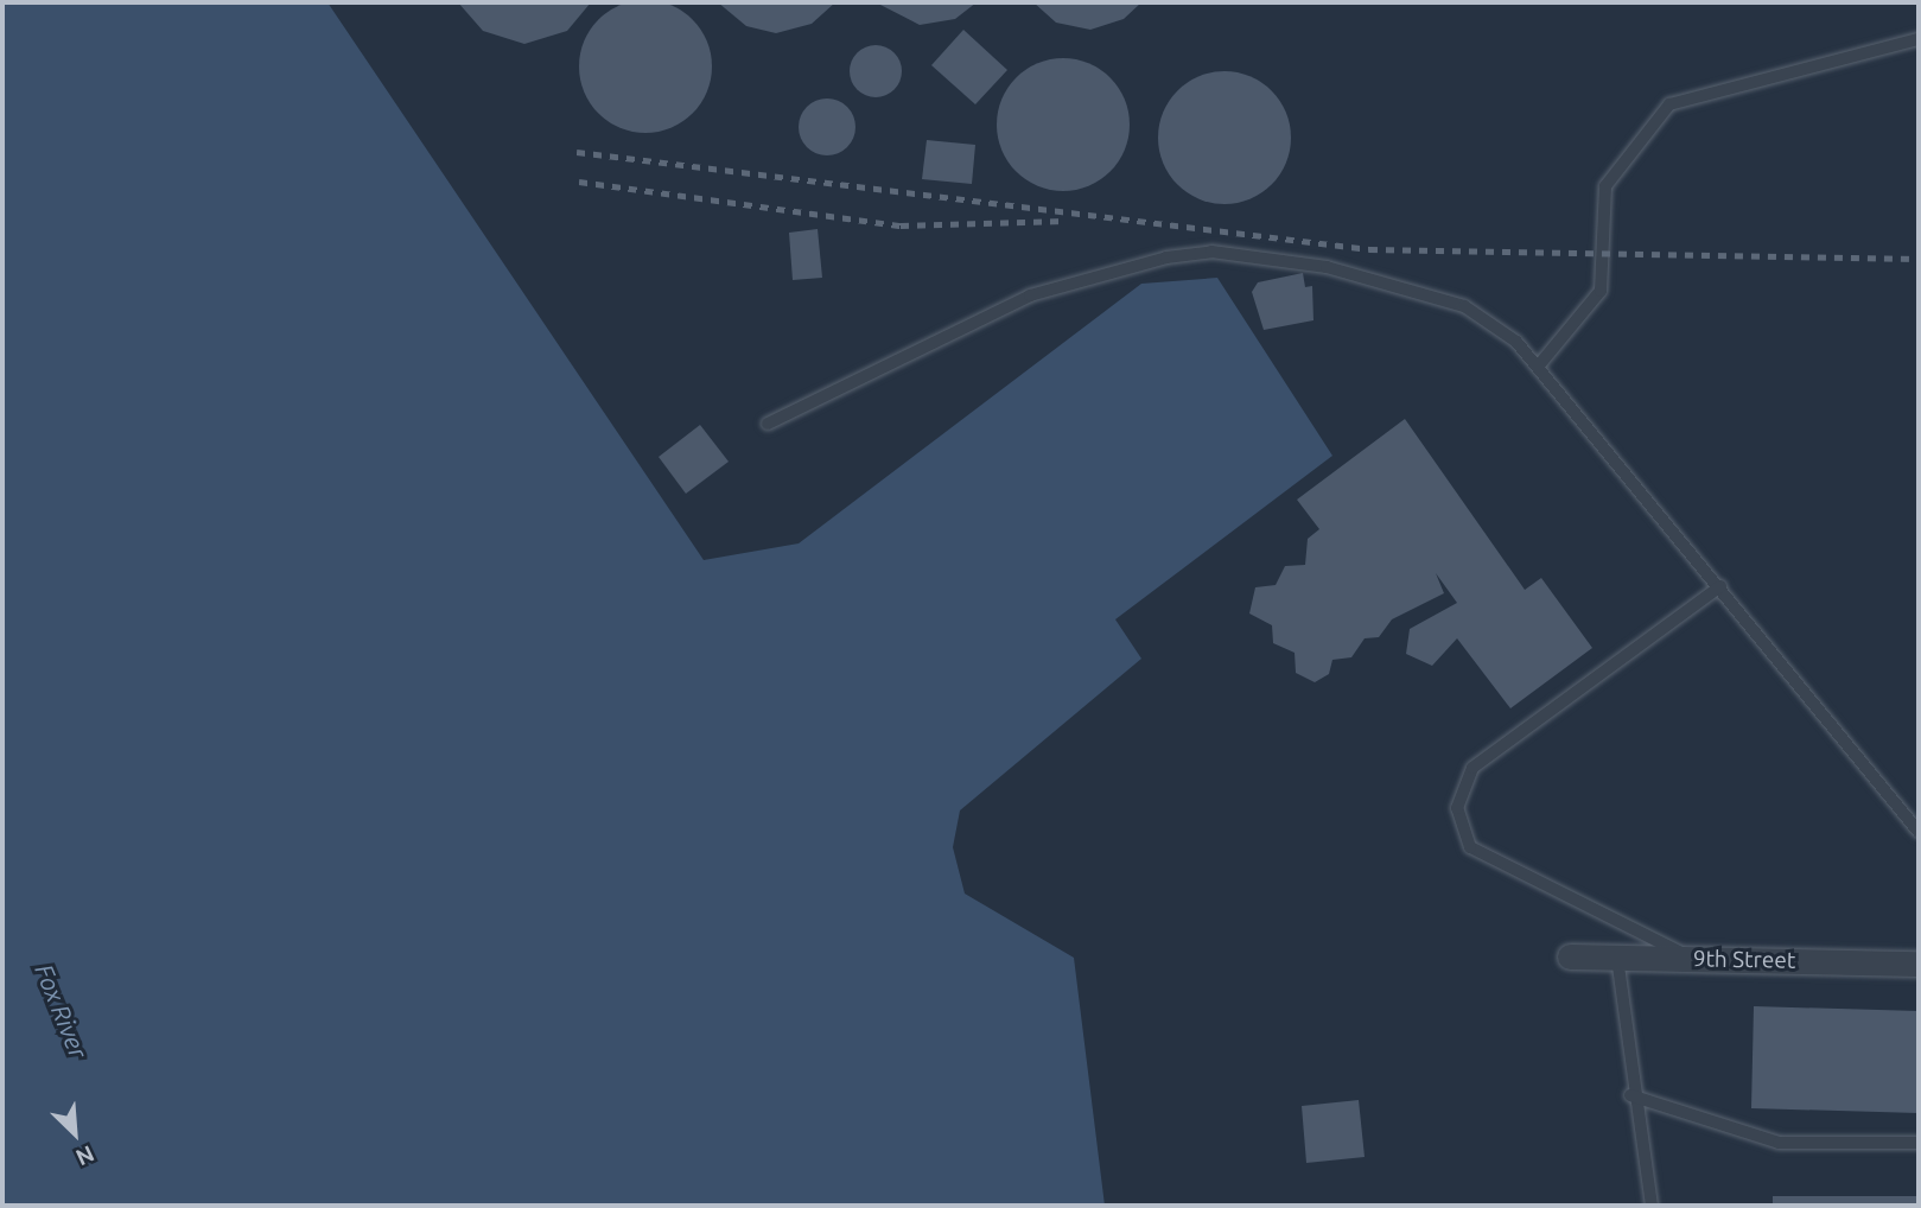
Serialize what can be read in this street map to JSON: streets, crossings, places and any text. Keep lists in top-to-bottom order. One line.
{"streets":{"street":["9th Street"]},"water":["Fox River"],"north":"bottom right"}
